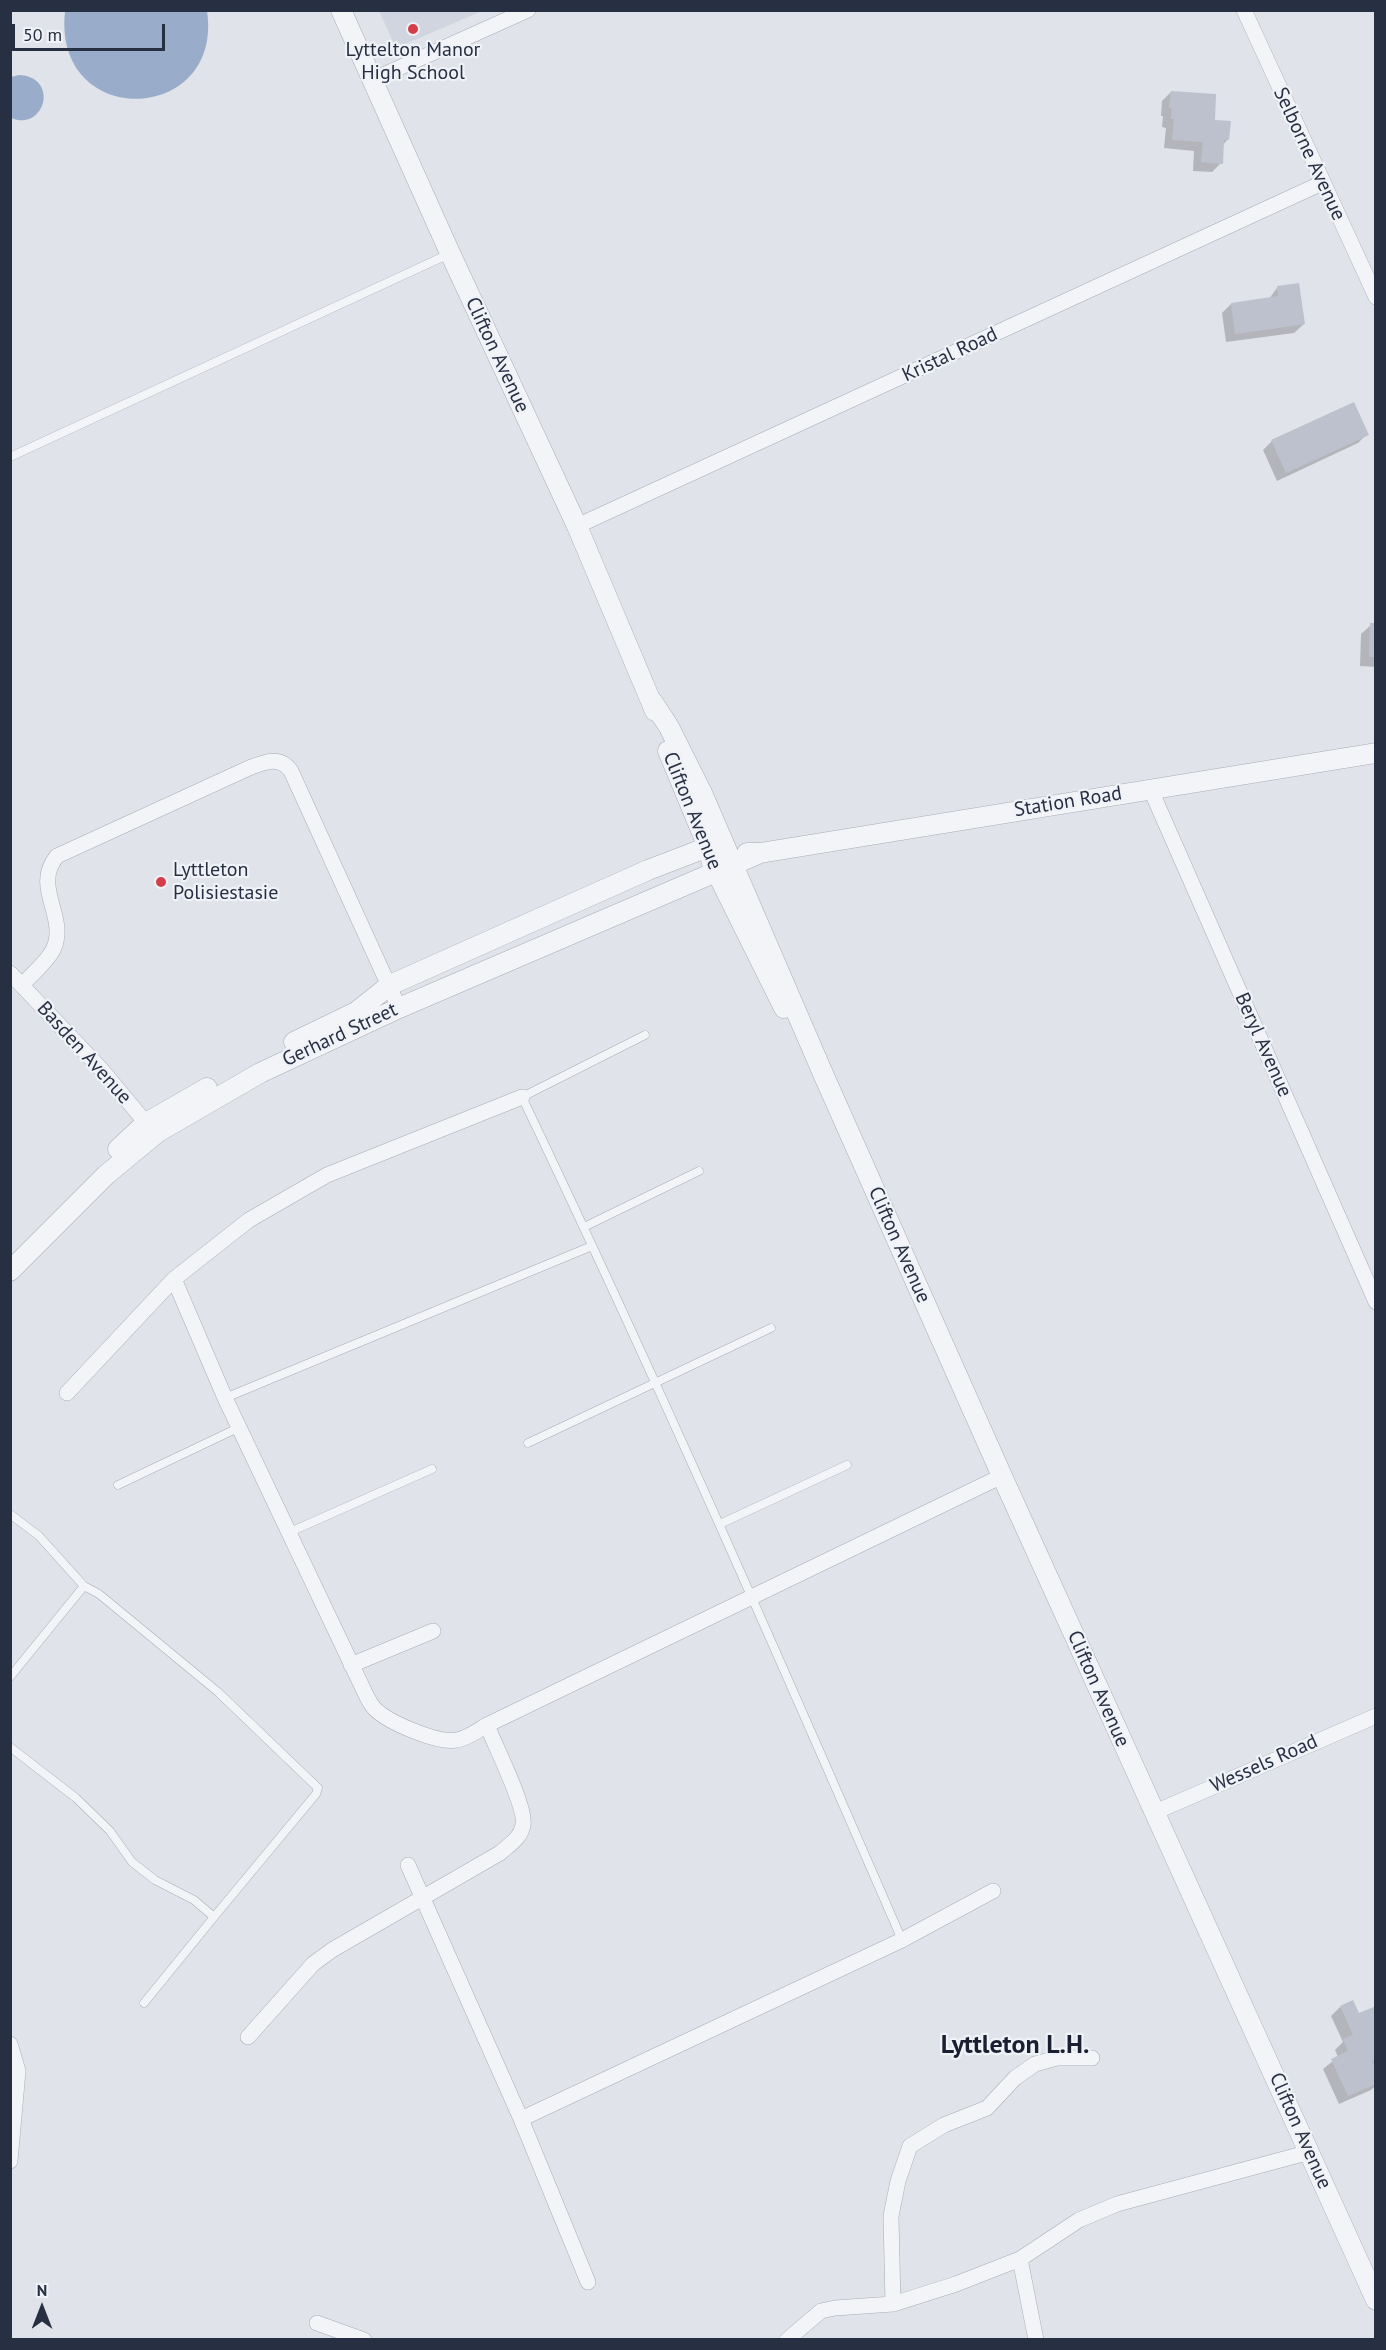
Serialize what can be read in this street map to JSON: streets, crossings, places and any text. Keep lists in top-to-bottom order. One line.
{"streets":{"street":["Selborne Avenue","Clifton Avenue","Kristal Road","Station Road","Gerhard Street","Beryl Avenue","Basden Avenue","Wessels Road"]},"crossings":[["Selborne Avenue","Kristal Road"],["Clifton Avenue","Kristal Road"],["Clifton Avenue","Station Road"],["Clifton Avenue","Gerhard Street"],["Clifton Avenue","Wessels Road"],["Station Road","Gerhard Street"],["Station Road","Beryl Avenue"],["Gerhard Street","Basden Avenue"]],"districts":["Lyttleton L.H."],"places":["Lyttelton Manor High School","Lyttleton Polisiestasie"],"scale_bar":"50 m","north":"top"}
